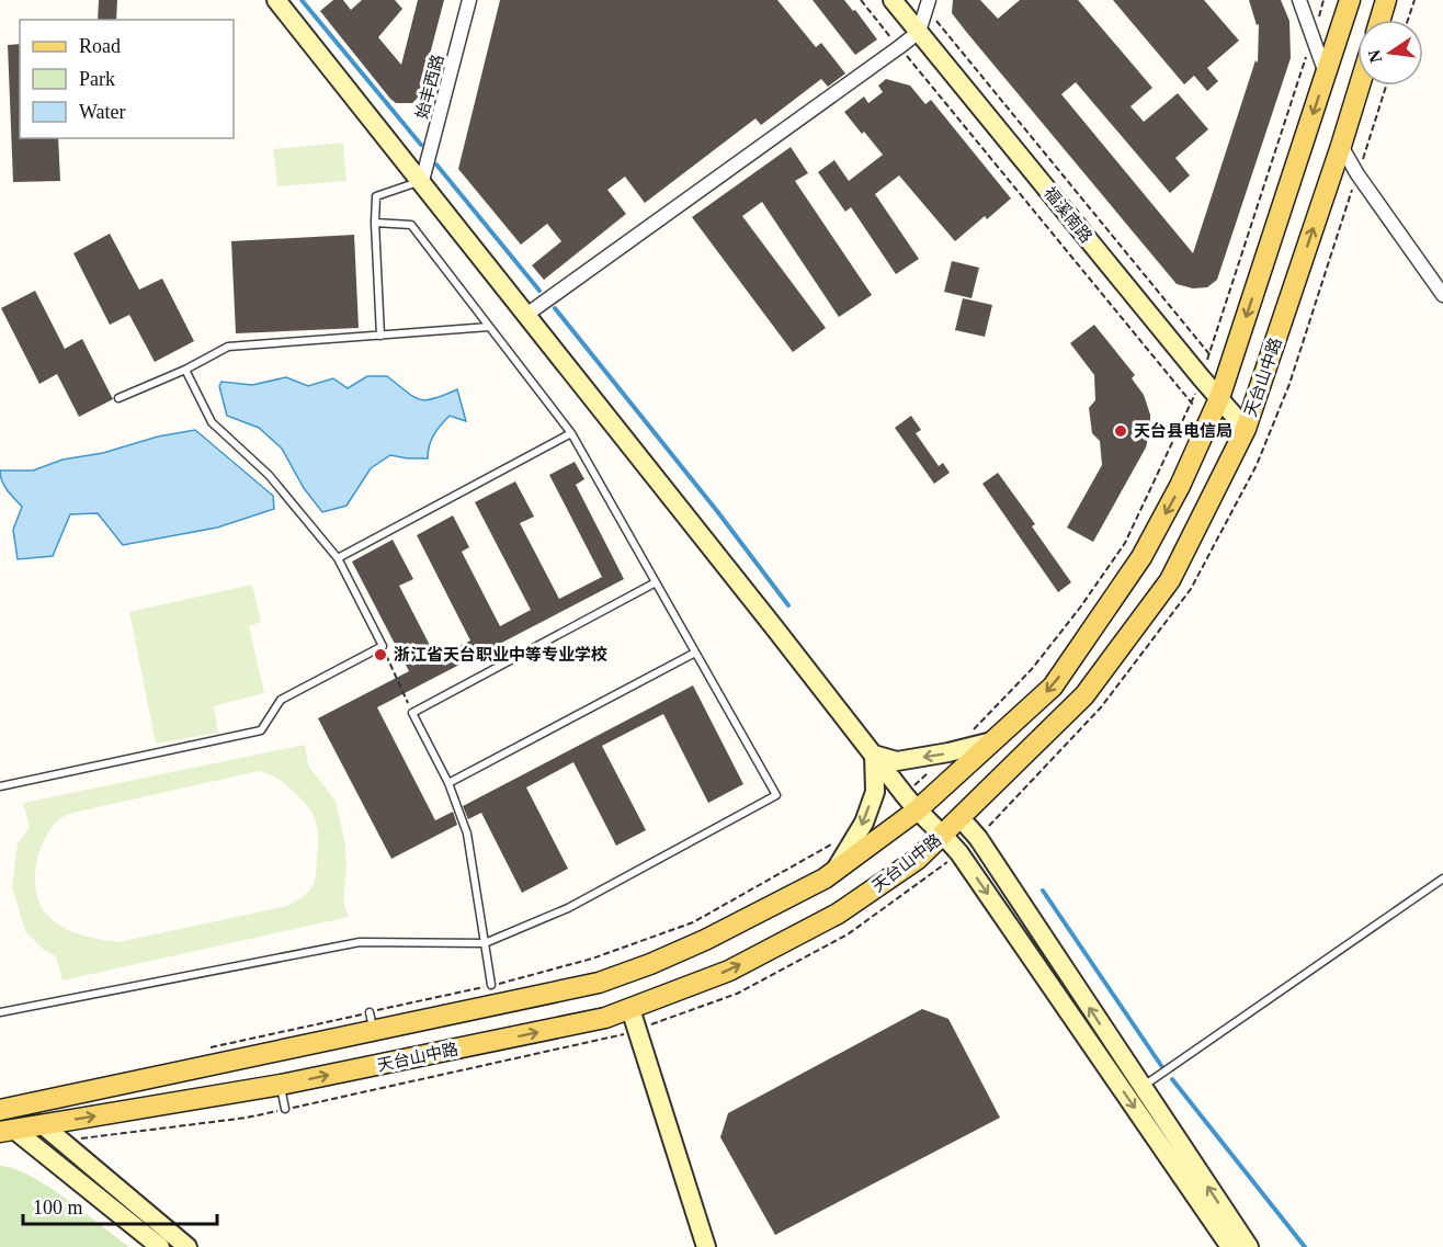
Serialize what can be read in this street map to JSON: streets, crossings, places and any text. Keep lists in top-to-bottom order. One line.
{"streets":{"main road":["福溪南路","天台山中路"],"street":["始丰西路"]},"crossings":[["福溪南路","天台山中路"]],"places":["天台县电信局","浙江省天台职业中等专业学校"],"legend":["Road","Park","Water"],"scale_bar":"100 m","north":"left"}
